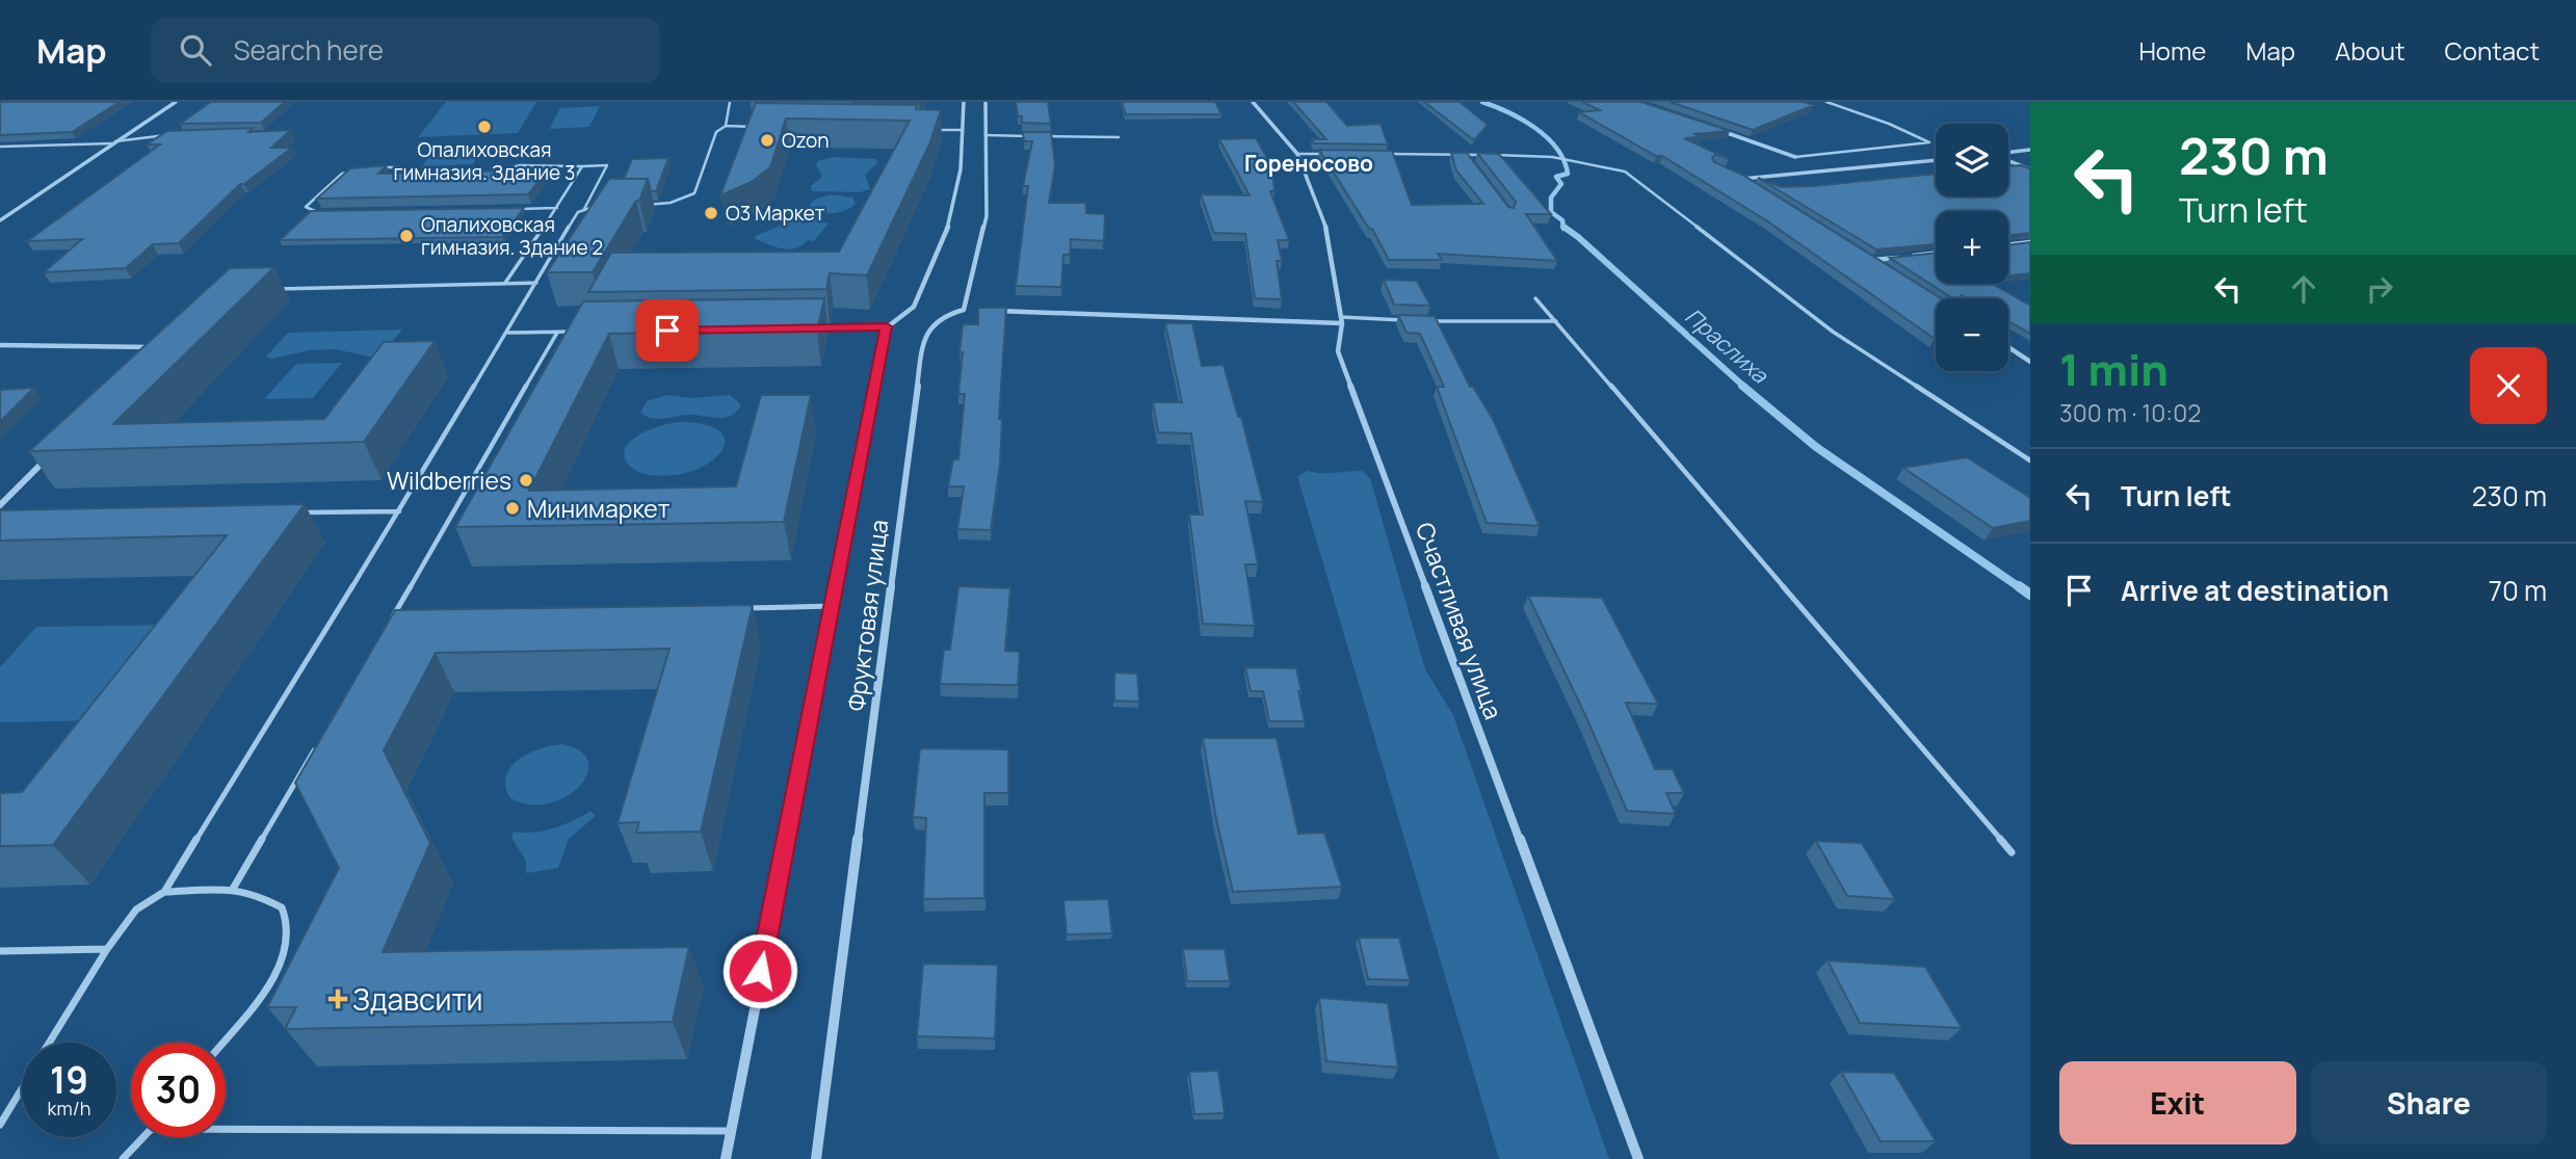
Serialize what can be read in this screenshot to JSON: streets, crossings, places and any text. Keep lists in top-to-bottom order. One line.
{"streets":{"street":["Фруктовая улица","Счастливая улица"]},"districts":["Гореносово"],"water":["Праслиха"],"places":{"other":["Опалиховская гимназия. Здание 3","Ozon","О3 Маркет","Опалиховская гимназия. Здание 2","Wildberries","Минимаркет"],"health":["Здавсити"]},"page":{"header":"Map","search":"Search here","nav":["Home","Map","About","Contact"],"turn":["230 m","Turn left"],"map_buttons":["+","−"],"heading":["1 min","300 m · 10:02"],"list":[{"name":"Turn left","value":"230 m"},{"name":"Arrive at destination","value":"70 m"}],"speed":"19 km/h","limit":"30","buttons":["Exit","Share"]}}
